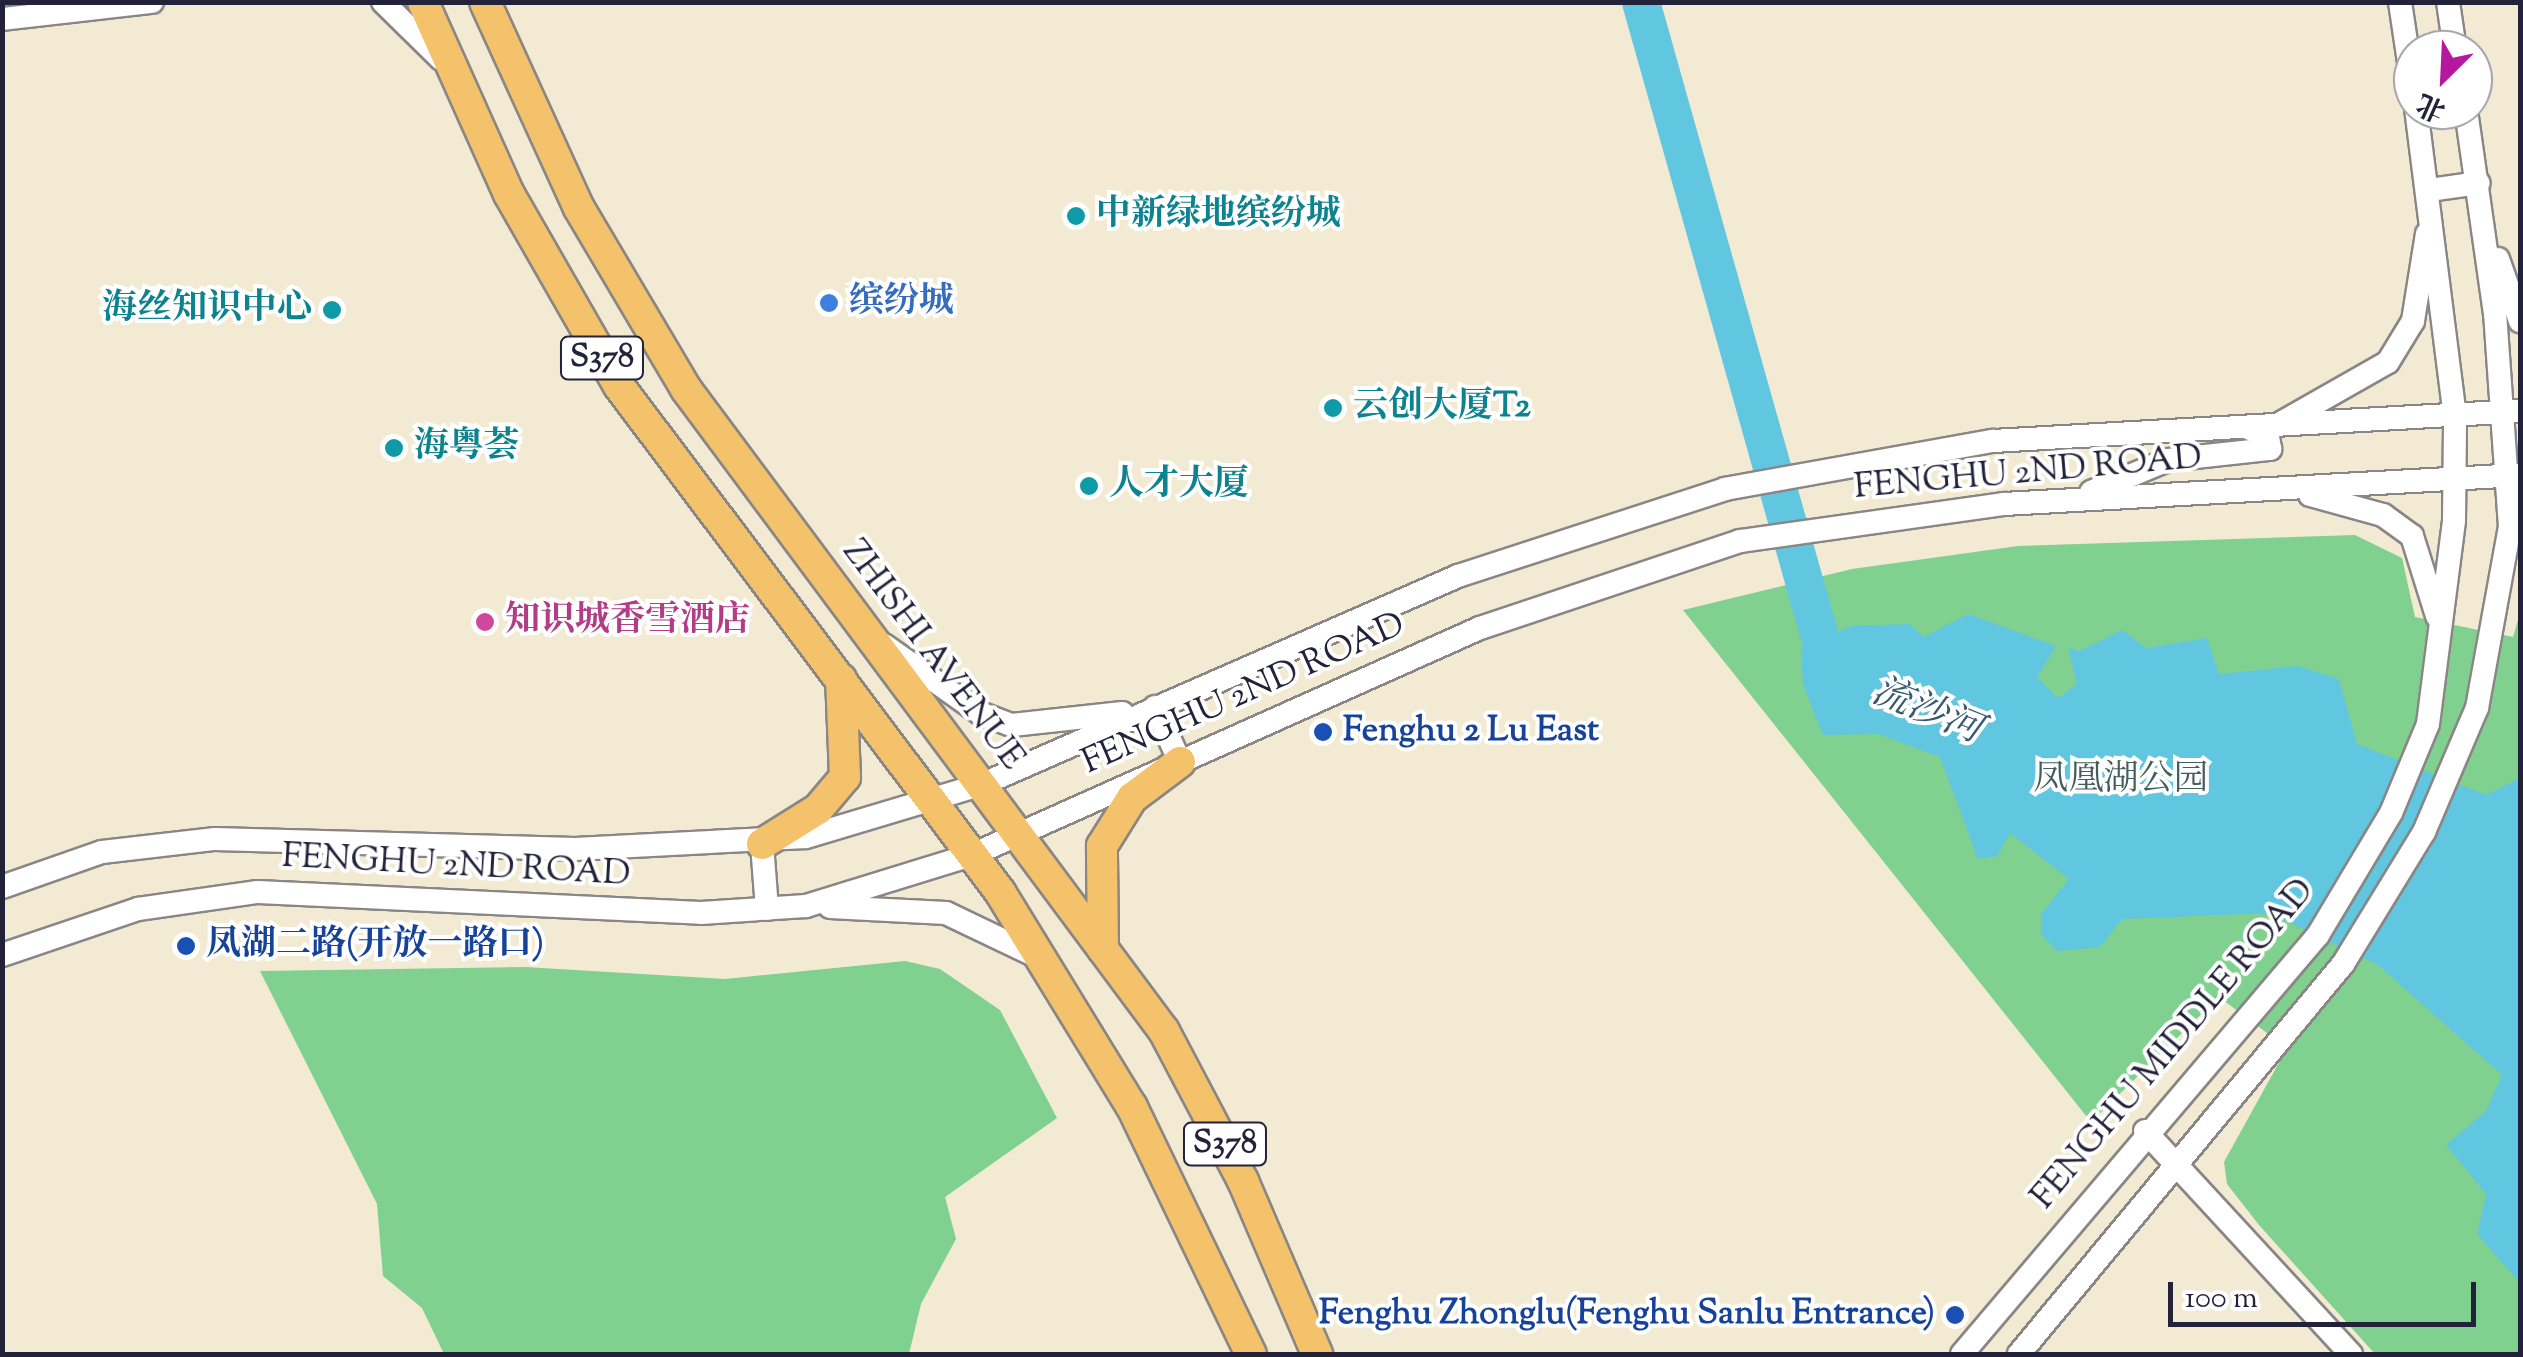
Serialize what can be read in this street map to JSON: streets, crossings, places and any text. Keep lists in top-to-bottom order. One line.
{"streets":{"main road":["S378","ZHISHI AVENUE"],"street":["FENGHU 2ND ROAD","FENGHU MIDDLE ROAD"]},"crossings":[["S378","FENGHU 2ND ROAD"],["FENGHU 2ND ROAD","ZHISHI AVENUE"],["FENGHU 2ND ROAD","FENGHU MIDDLE ROAD"]],"water":["流沙河"],"parks":["凤凰湖公园"],"places":["中新绿地缤纷城","缤纷城","海丝知识中心","云创大厦T2","海粤荟","人才大厦","知识城香雪酒店","Fenghu 2 Lu East","凤湖二路(开放一路口)","Fenghu Zhonglu(Fenghu Sanlu Entrance)"],"scale_bar":"100 m","north":"bottom left"}
